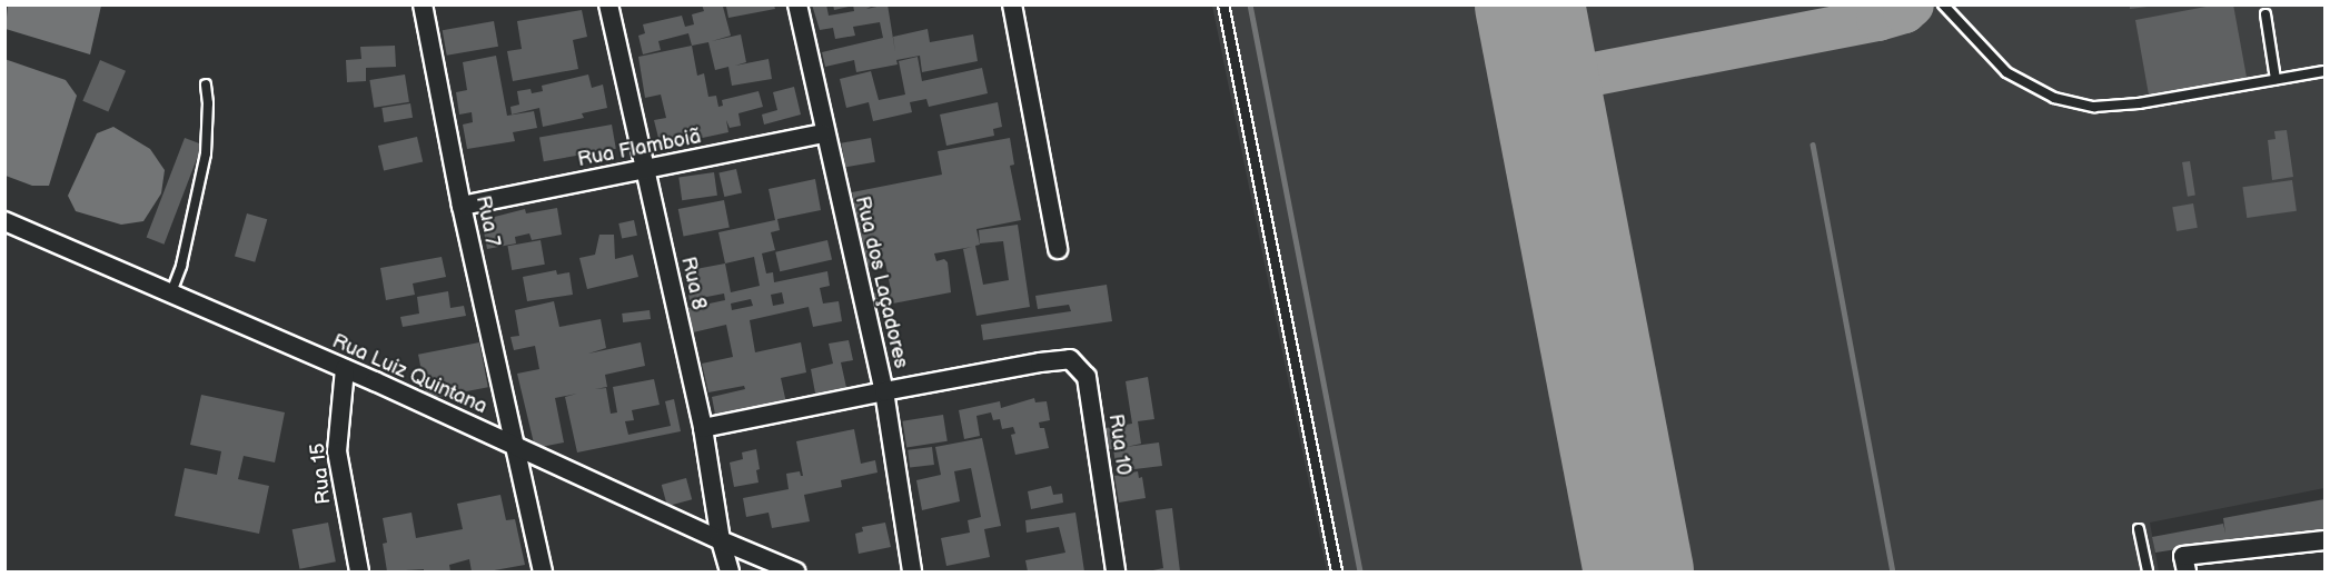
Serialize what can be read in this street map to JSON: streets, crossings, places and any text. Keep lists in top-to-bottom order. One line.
{"streets":{"street":["Rua Flamboiã","Rua 7","Rua dos Laçadores","Rua 8","Rua Luiz Quintana","Rua 10","Rua 15"]},"crossings":[["Rua Flamboiã","Rua 7"],["Rua Flamboiã","Rua dos Laçadores"],["Rua Flamboiã","Rua 8"],["Rua 7","Rua Luiz Quintana"],["Rua dos Laçadores","Rua 10"],["Rua 8","Rua Luiz Quintana"],["Rua Luiz Quintana","Rua 15"]]}
